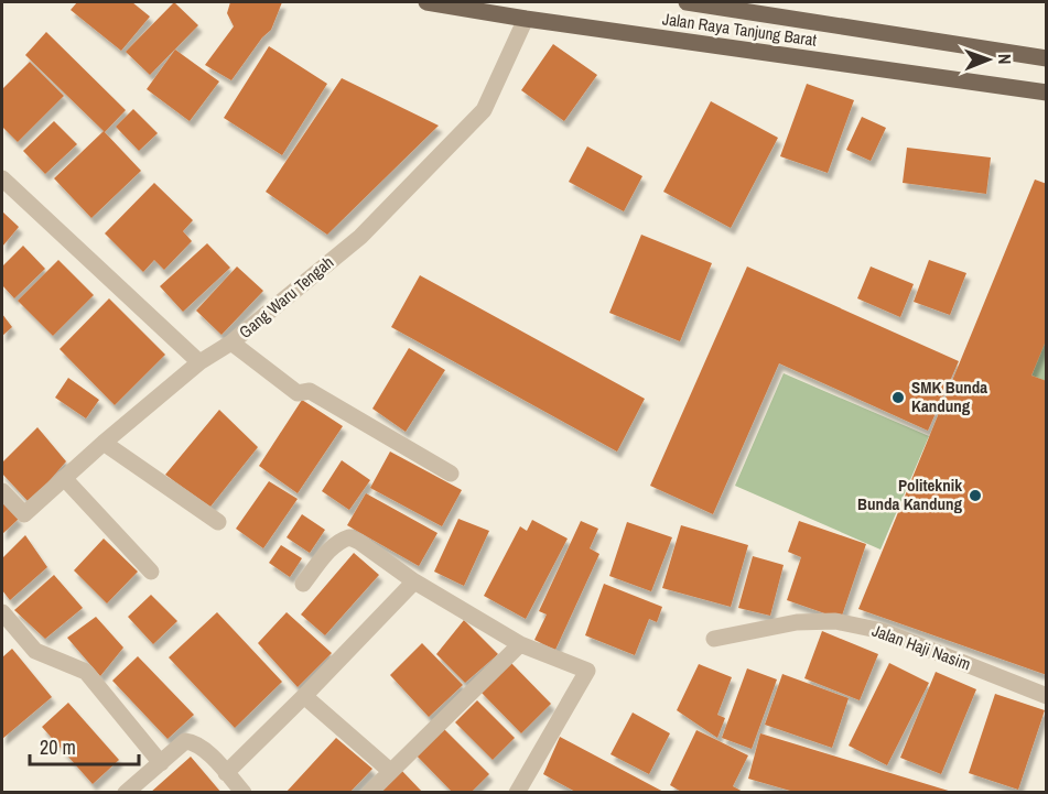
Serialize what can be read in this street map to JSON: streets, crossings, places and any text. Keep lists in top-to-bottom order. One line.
{"streets":{"main road":["Jalan Raya Tanjung Barat"],"street":["Gang Waru Tengah","Jalan Haji Nasim"]},"crossings":[["Jalan Raya Tanjung Barat","Gang Waru Tengah"]],"places":["SMK Bunda Kandung","Politeknik Bunda Kandung"],"scale_bar":"20 m","north":"right"}
